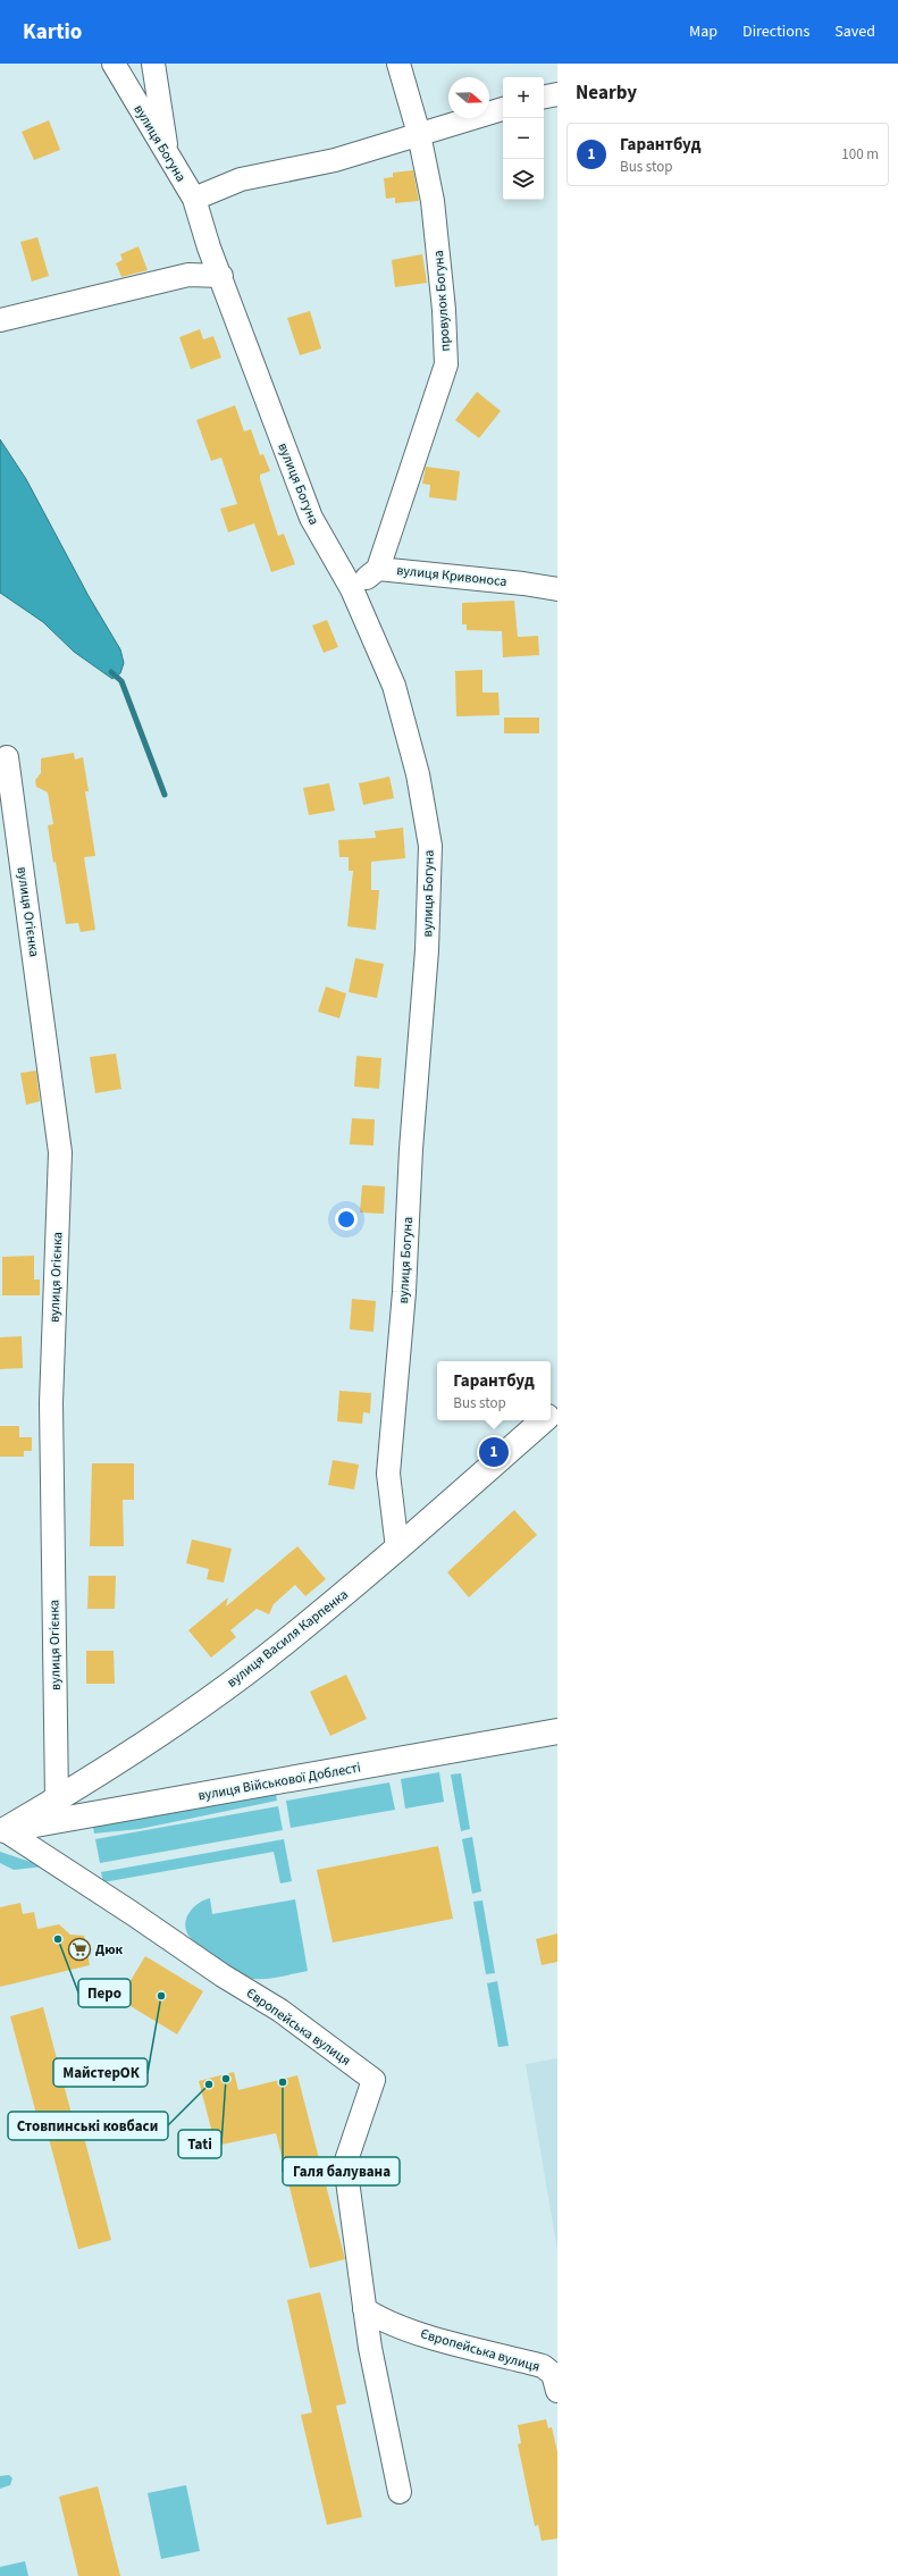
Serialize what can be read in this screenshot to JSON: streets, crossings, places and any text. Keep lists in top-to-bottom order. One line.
{"streets":{"street":["вулиця Богуна","провулок Богуна","вулиця Кривоноса","вулиця Огієнка","вулиця Василя Карпенка","вулиця Військової Доблесті","Європейська вулиця"]},"crossings":[["вулиця Богуна","вулиця Кривоноса"],["вулиця Богуна","вулиця Василя Карпенка"],["провулок Богуна","вулиця Кривоноса"],["вулиця Огієнка","вулиця Василя Карпенка"],["вулиця Василя Карпенка","вулиця Військової Доблесті"],["вулиця Василя Карпенка","Європейська вулиця"],["вулиця Військової Доблесті","Європейська вулиця"]],"places":{"other":["Перо","МайстерОК","Tati","Галя балувана","Стовпинські ковбаси"],"supermarket":["Дюк"]},"north":"right","page":{"header":"Kartio","nav":["Map","Directions","Saved"],"heading":"Nearby","map_buttons":["+","−"],"list":[{"mark":"1","name":"Гарантбуд","note":"Bus stop","value":"100 m"}],"popup":["Гарантбуд","Bus stop"],"pins":"1"}}
